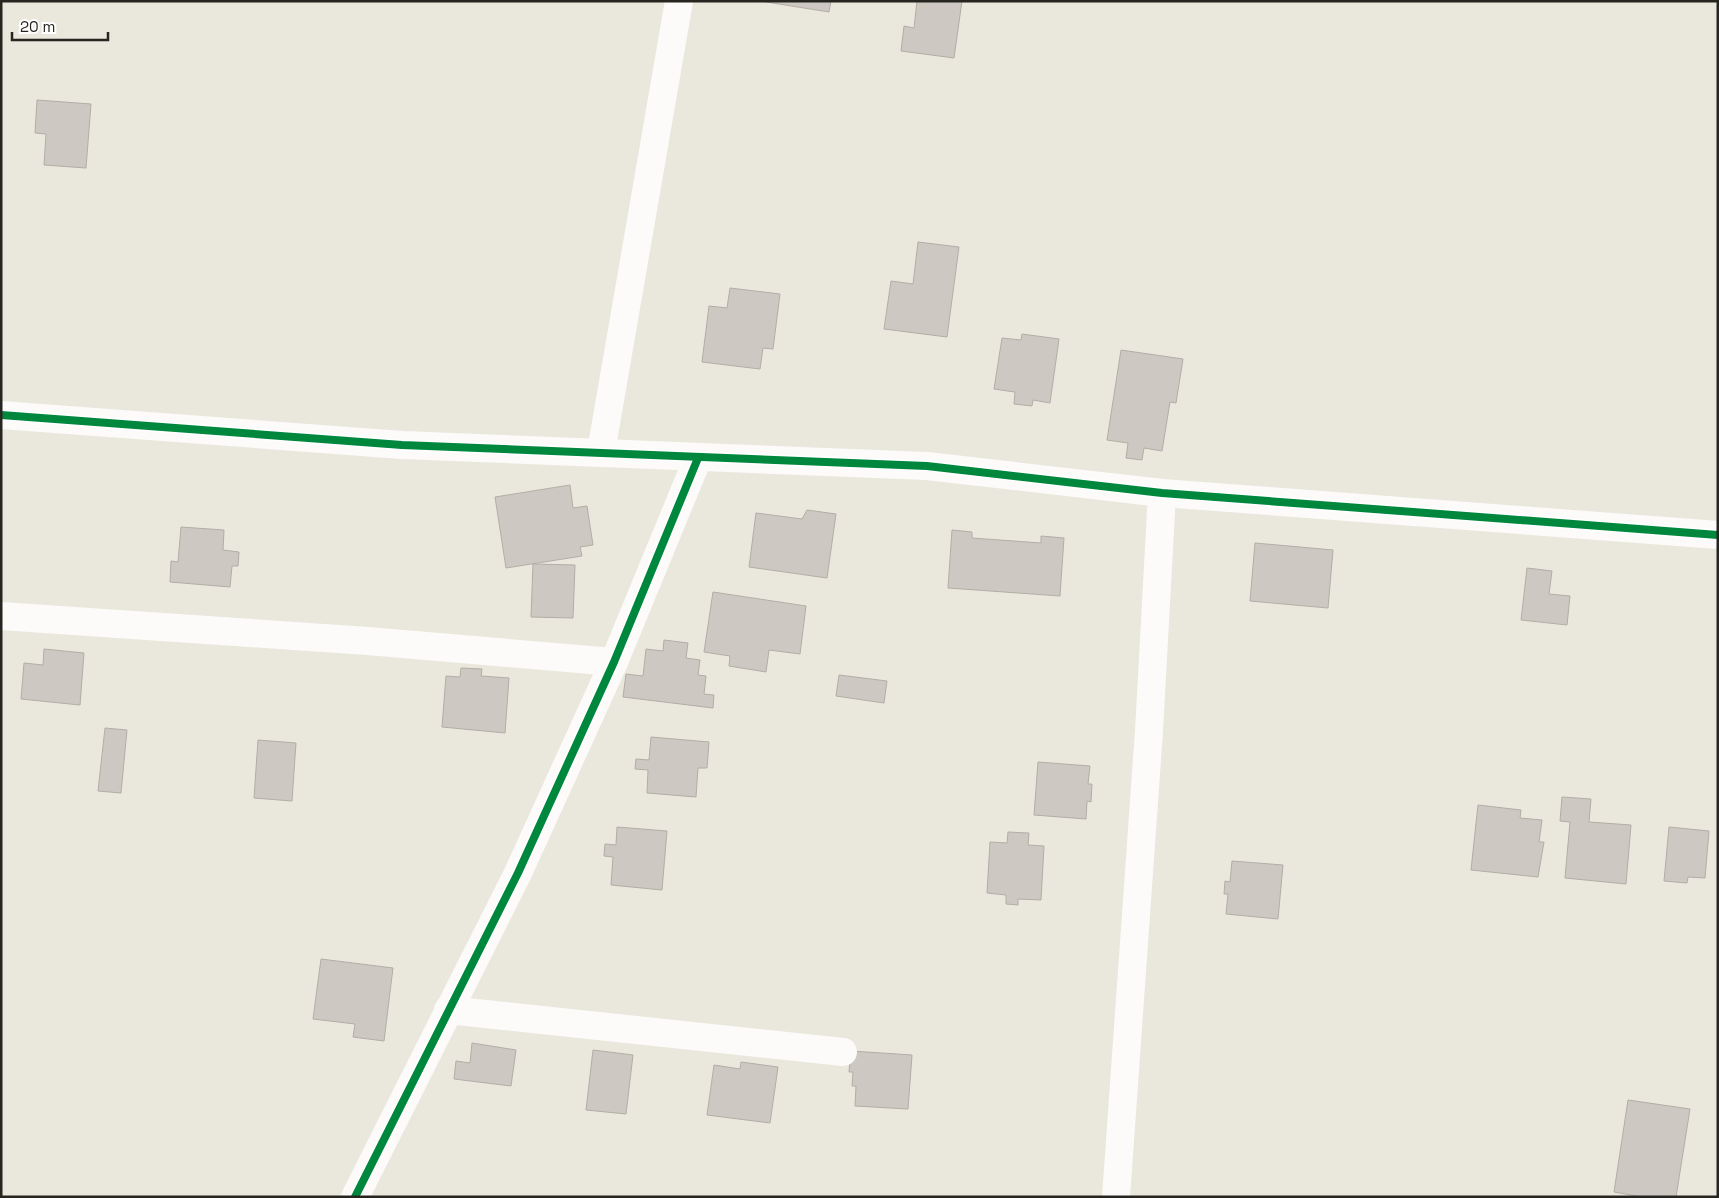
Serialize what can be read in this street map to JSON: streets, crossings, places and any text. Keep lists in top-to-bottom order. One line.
{"scale_bar":"20 m"}
